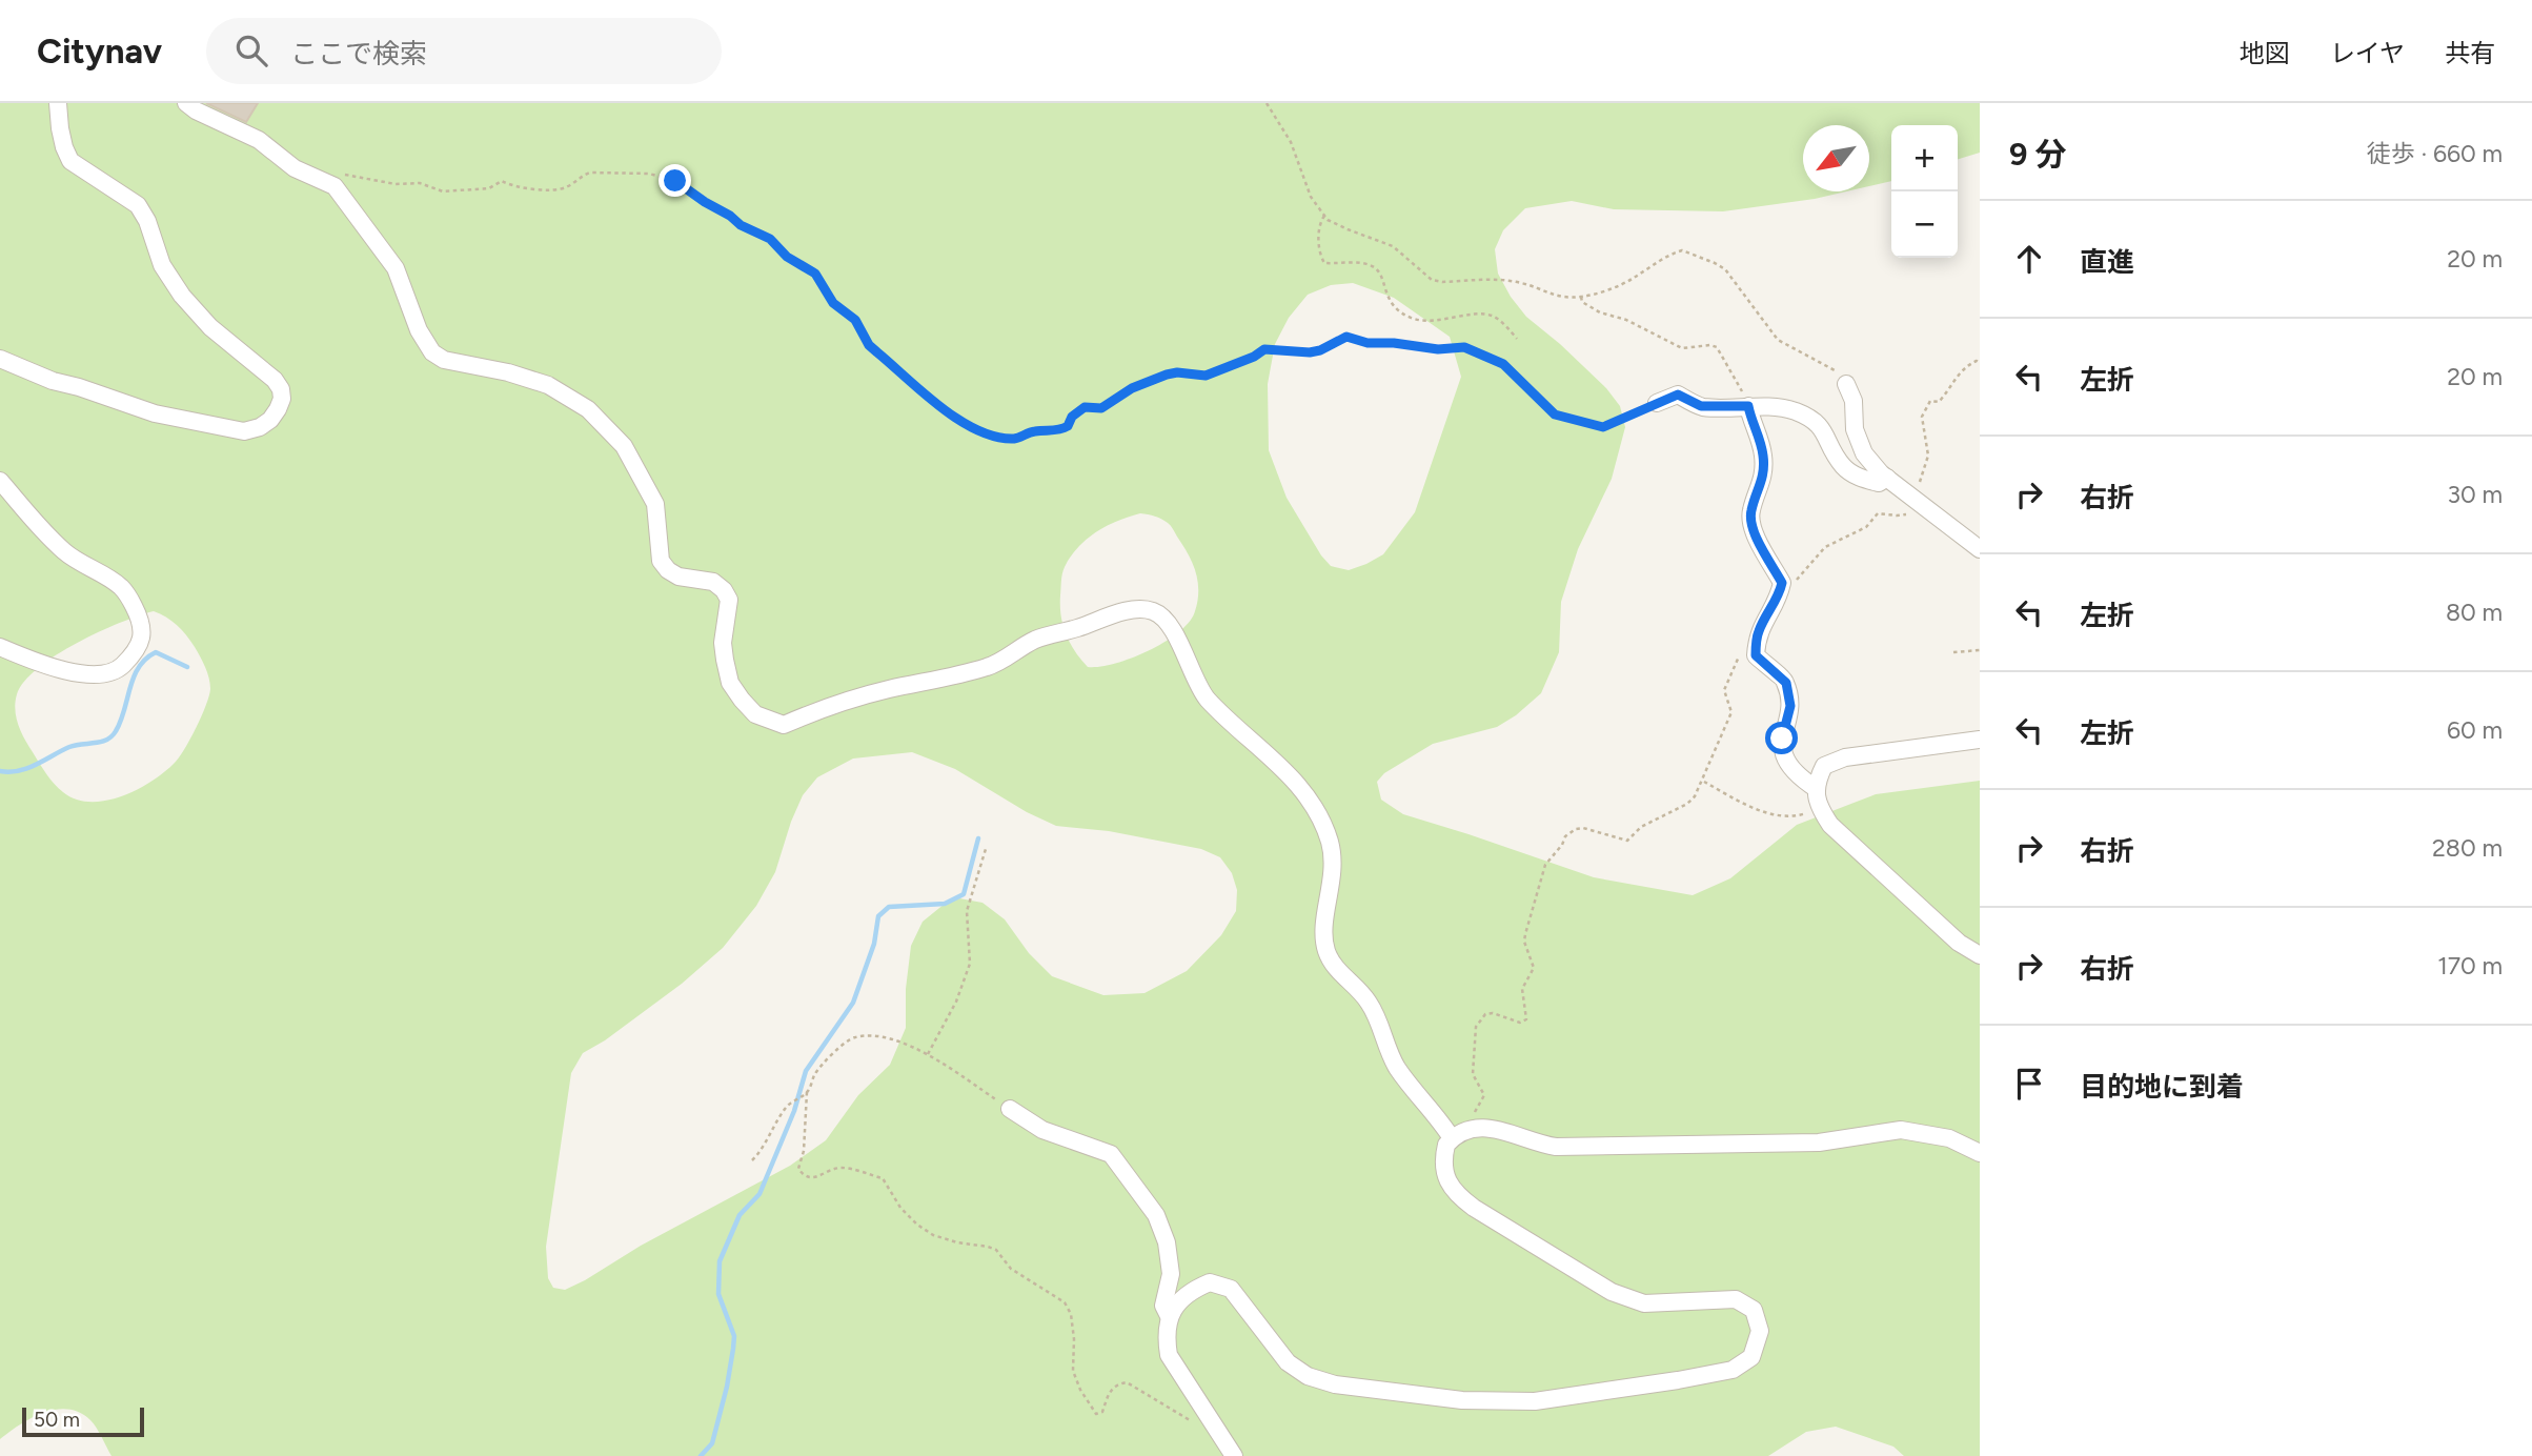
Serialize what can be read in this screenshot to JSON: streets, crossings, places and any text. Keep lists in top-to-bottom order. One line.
{"scale_bar":"50 m","north":"bottom left","page":{"header":"Citynav","search":"ここで検索","nav":["地図","レイヤ","共有"],"heading":["9 分","徒歩 · 660 m"],"map_buttons":["+","−"],"list":[["直進","20 m"],["左折","20 m"],["右折","30 m"],["左折","80 m"],["左折","60 m"],["右折","280 m"],["右折","170 m"],"目的地に到着"],"scale":"50 m"}}
